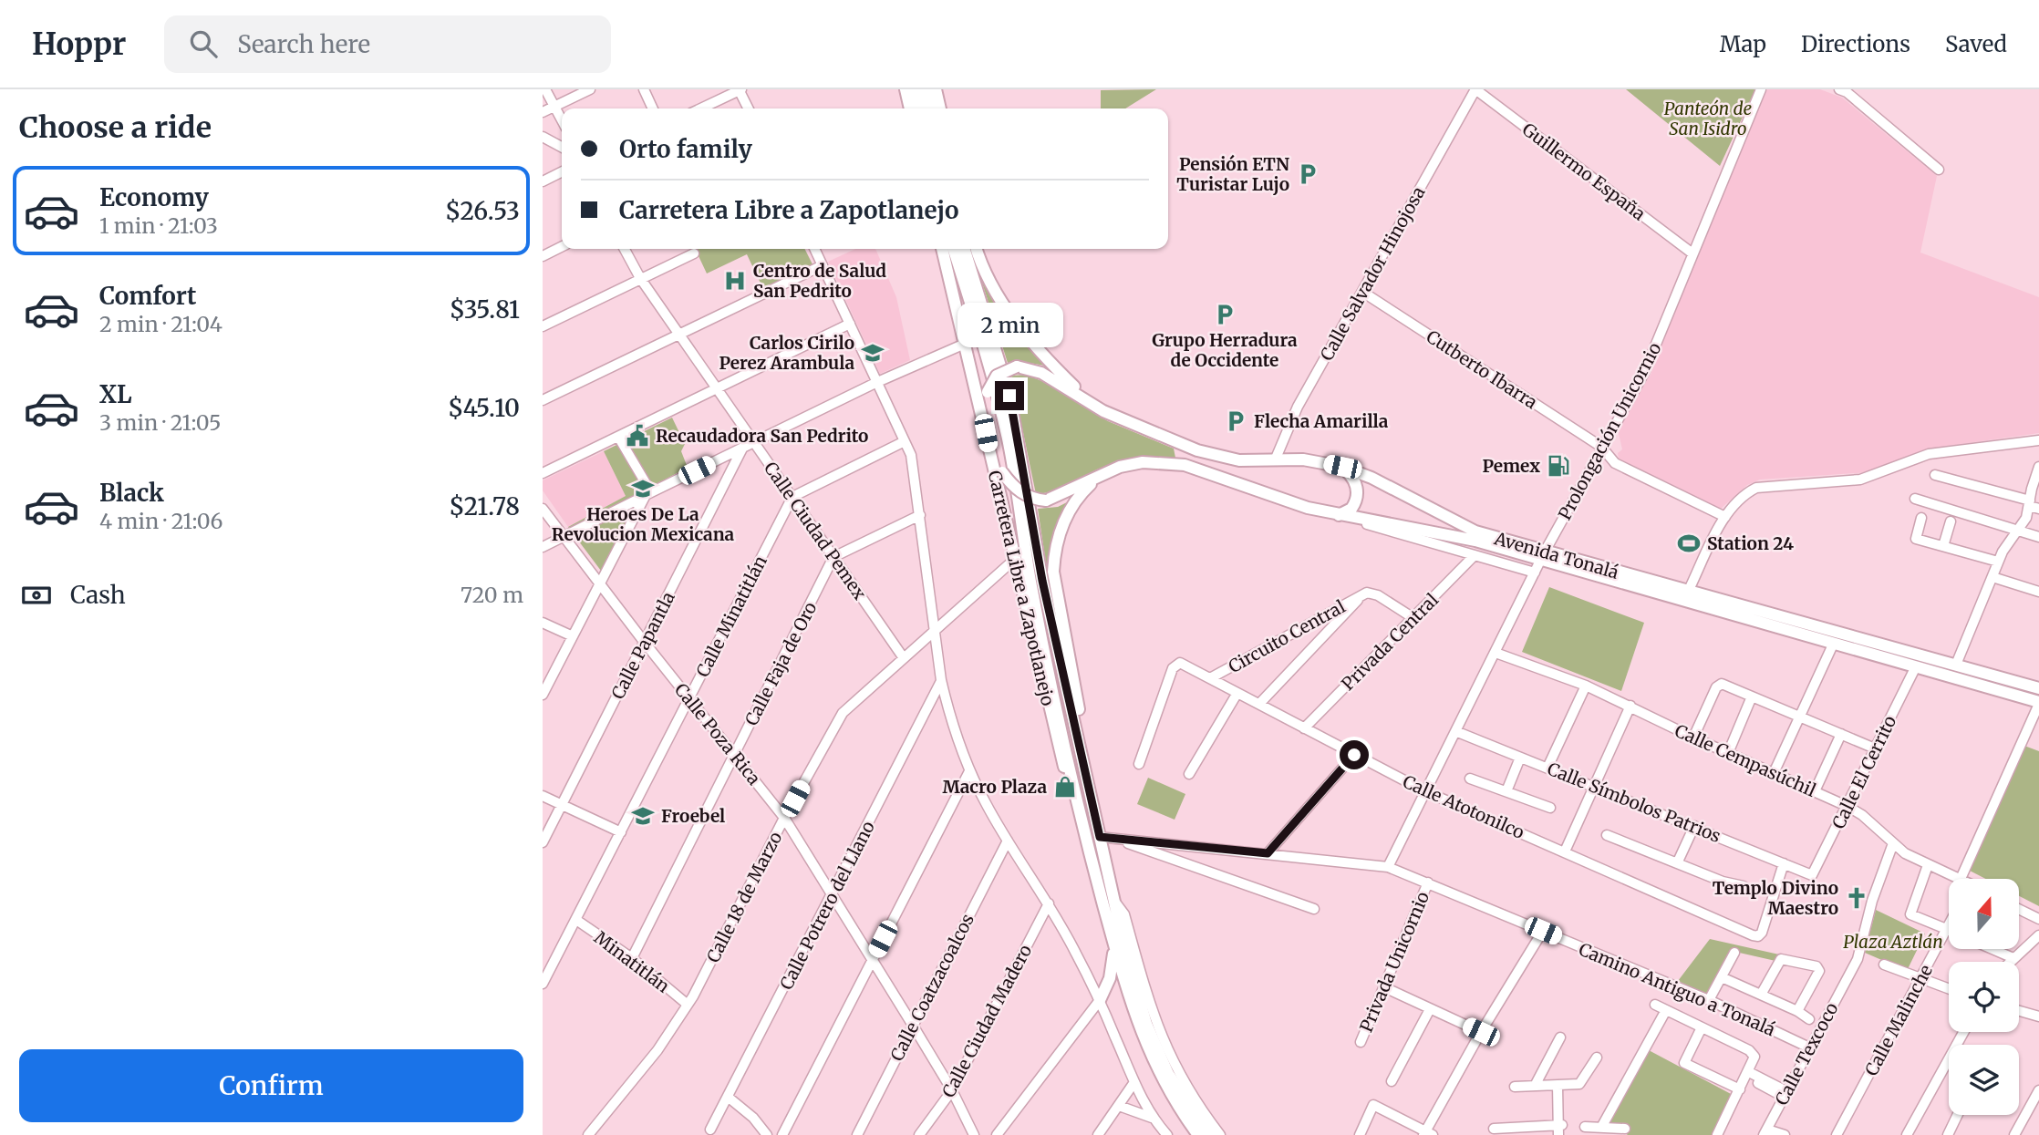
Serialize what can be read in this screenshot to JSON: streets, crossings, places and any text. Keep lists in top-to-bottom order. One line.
{"streets":{"main road":["Avenida Tonalá","Carretera Libre a Zapotlanejo"],"street":["Guillermo España","Calle Salvador Hinojosa","Cutberto Ibarra","Prolongación Unicornio","Calle Ciudad Pemex","Calle Minatitlán","Circuito Central","Privada Central","Calle Papantla","Calle Faja de Oro","Calle Poza Rica","Calle Cempasúchil","Calle El Cerrito","Calle Símbolos Patrios","Calle Atotonilco","Calle 18 de Marzo","Calle Potrero del Llano","Minatitlán","Privada Unicornio","Calle Coatzacoalcos","Camino Antiguo a Tonalá","Calle Malinche","Calle Ciudad Madero","Calle Texcoco"]},"crossings":[["Guillermo España","Calle Salvador Hinojosa"],["Guillermo España","Prolongación Unicornio"],["Calle Salvador Hinojosa","Cutberto Ibarra"],["Calle Salvador Hinojosa","Avenida Tonalá"],["Cutberto Ibarra","Prolongación Unicornio"],["Prolongación Unicornio","Avenida Tonalá"],["Prolongación Unicornio","Calle Cempasúchil"],["Prolongación Unicornio","Calle Símbolos Patrios"],["Prolongación Unicornio","Calle Atotonilco"],["Prolongación Unicornio","Camino Antiguo a Tonalá"],["Calle Ciudad Pemex","Calle Minatitlán"],["Calle Ciudad Pemex","Calle Faja de Oro"],["Calle Ciudad Pemex","Calle 18 de Marzo"],["Avenida Tonalá","Carretera Libre a Zapotlanejo"],["Avenida Tonalá","Calle El Cerrito"],["Carretera Libre a Zapotlanejo","Calle 18 de Marzo"],["Carretera Libre a Zapotlanejo","Camino Antiguo a Tonalá"],["Calle Minatitlán","Calle Poza Rica"],["Calle Minatitlán","Minatitlán"],["Circuito Central","Privada Central"],["Circuito Central","Calle Atotonilco"],["Privada Central","Calle Atotonilco"],["Calle Papantla","Calle Poza Rica"],["Calle Faja de Oro","Calle Poza Rica"],["Calle Faja de Oro","Minatitlán"],["Calle Poza Rica","Calle 18 de Marzo"],["Calle Poza Rica","Calle Potrero del Llano"],["Calle Poza Rica","Calle Coatzacoalcos"],["Calle Poza Rica","Calle Ciudad Madero"],["Calle Cempasúchil","Calle El Cerrito"],["Calle Cempasúchil","Calle Texcoco"],["Calle El Cerrito","Calle Símbolos Patrios"],["Calle Símbolos Patrios","Calle Atotonilco"],["Calle 18 de Marzo","Minatitlán"],["Privada Unicornio","Camino Antiguo a Tonalá"],["Camino Antiguo a Tonalá","Calle Texcoco"]],"parks":["Panteón de San Isidro","Plaza Aztlán"],"places":{"parking":["Pensión ETN Turistar Lujo","Grupo Herradura de Occidente","Flecha Amarilla"],"hospital":["Centro de Salud San Pedrito"],"school or university":["Carlos Cirilo Perez Arambula","Heroes De La Revolucion Mexicana","Froebel"],"public building":["Recaudadora San Pedrito"],"fuel station":["Pemex"],"sports":["Station 24"],"shop":["Macro Plaza"],"church":["Templo Divino Maestro"]},"north":"top","page":{"header":"Hoppr","search":"Search here","nav":["Map","Directions","Saved"],"heading":"Choose a ride","banner":["Orto family","Carretera Libre a Zapotlanejo"],"list":[{"name":"Economy","note":"1 min · 21:03","value":"$26.53"},{"name":"Comfort","note":"2 min · 21:04","value":"$35.81"},{"name":"XL","note":"3 min · 21:05","value":"$45.10"},{"name":"Black","note":"4 min · 21:06","value":"$21.78"}],"bubble":"2 min","pay":["Cash","720 m"],"buttons":"Confirm"}}
